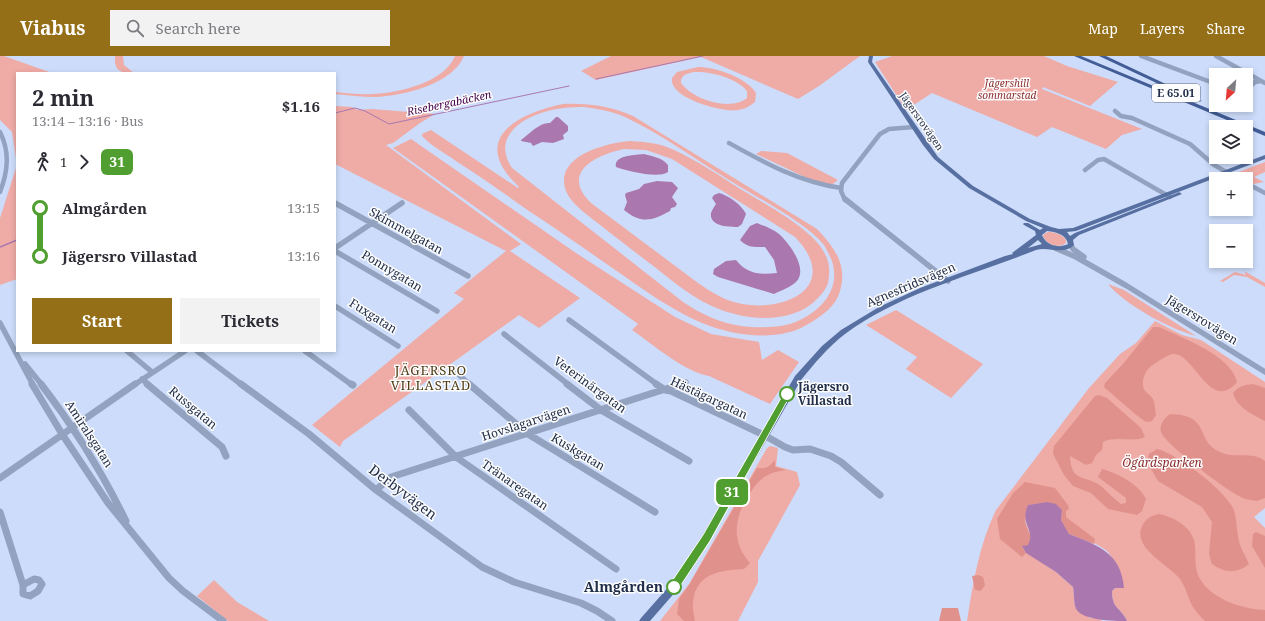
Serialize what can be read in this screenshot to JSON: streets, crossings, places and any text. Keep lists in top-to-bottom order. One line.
{"streets":{"highway":["E 65.01"],"main road":["Jägersrovägen","Agnesfridsvägen"],"street":["Skimmelgatan","Ponnygatan","Fuxgatan","Veterinärgatan","Hästägargatan","Russgatan","Hovslagarvägen","Amiralsgatan","Kuskgatan","Tränaregatan","Derbyvägen"]},"crossings":[["Jägersrovägen","Agnesfridsvägen"],["Agnesfridsvägen","Hästägargatan"],["Veterinärgatan","Hovslagarvägen"],["Hästägargatan","Hovslagarvägen"],["Hovslagarvägen","Kuskgatan"],["Hovslagarvägen","Tränaregatan"],["Hovslagarvägen","Derbyvägen"]],"districts":["JÄGERSRO VILLASTAD"],"water":["Risebergabäcken"],"parks":["Jägershill sommarstad","Ögårdsparken"],"places":["Jägersro Villastad","Almgården"],"lines":["bus line 31"],"north":"bottom left","page":{"header":"Viabus","search":"Search here","nav":["Map","Layers","Share"],"on_map":"31","map_buttons":["+","−"],"heading":["2 min","13:14 – 13:16 · Bus","$1.16"],"legs":["1","31"],"list":[{"name":"Almgården","value":"13:15"},{"name":"Jägersro Villastad","value":"13:16"}],"buttons":["Start","Tickets"]}}
